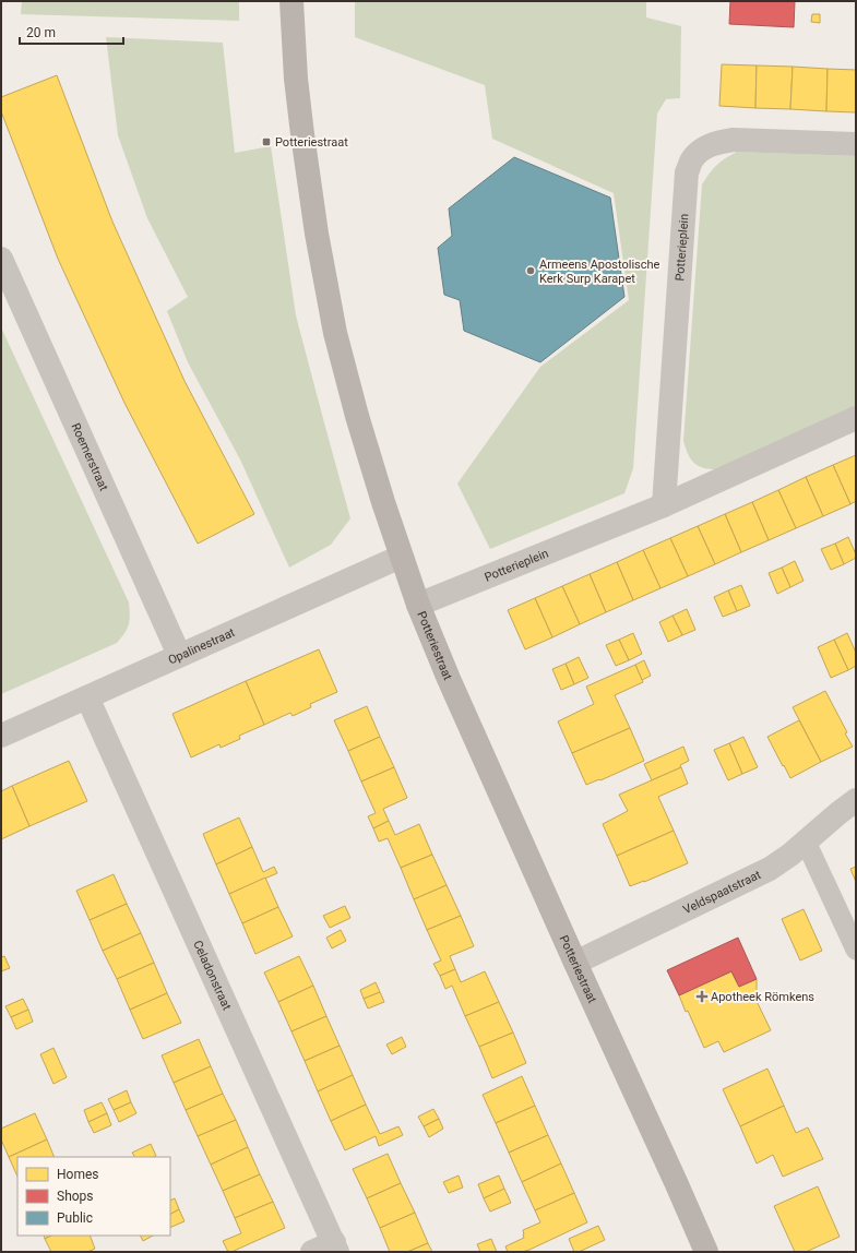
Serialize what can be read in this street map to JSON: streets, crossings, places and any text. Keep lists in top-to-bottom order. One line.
{"streets":{"street":["Potterieplein","Roemerstraat","Opalinestraat","Potteriestraat","Veldspaatstraat","Celadonstraat"]},"crossings":[["Potterieplein","Potteriestraat"],["Roemerstraat","Opalinestraat"],["Opalinestraat","Potteriestraat"],["Opalinestraat","Celadonstraat"],["Potteriestraat","Veldspaatstraat"]],"places":{"transit":["Potteriestraat"],"other":["Armeens Apostolische Kerk Surp Karapet"],"health":["Apotheek Römkens"]},"legend":["Homes","Shops","Public"],"scale_bar":"20 m"}
